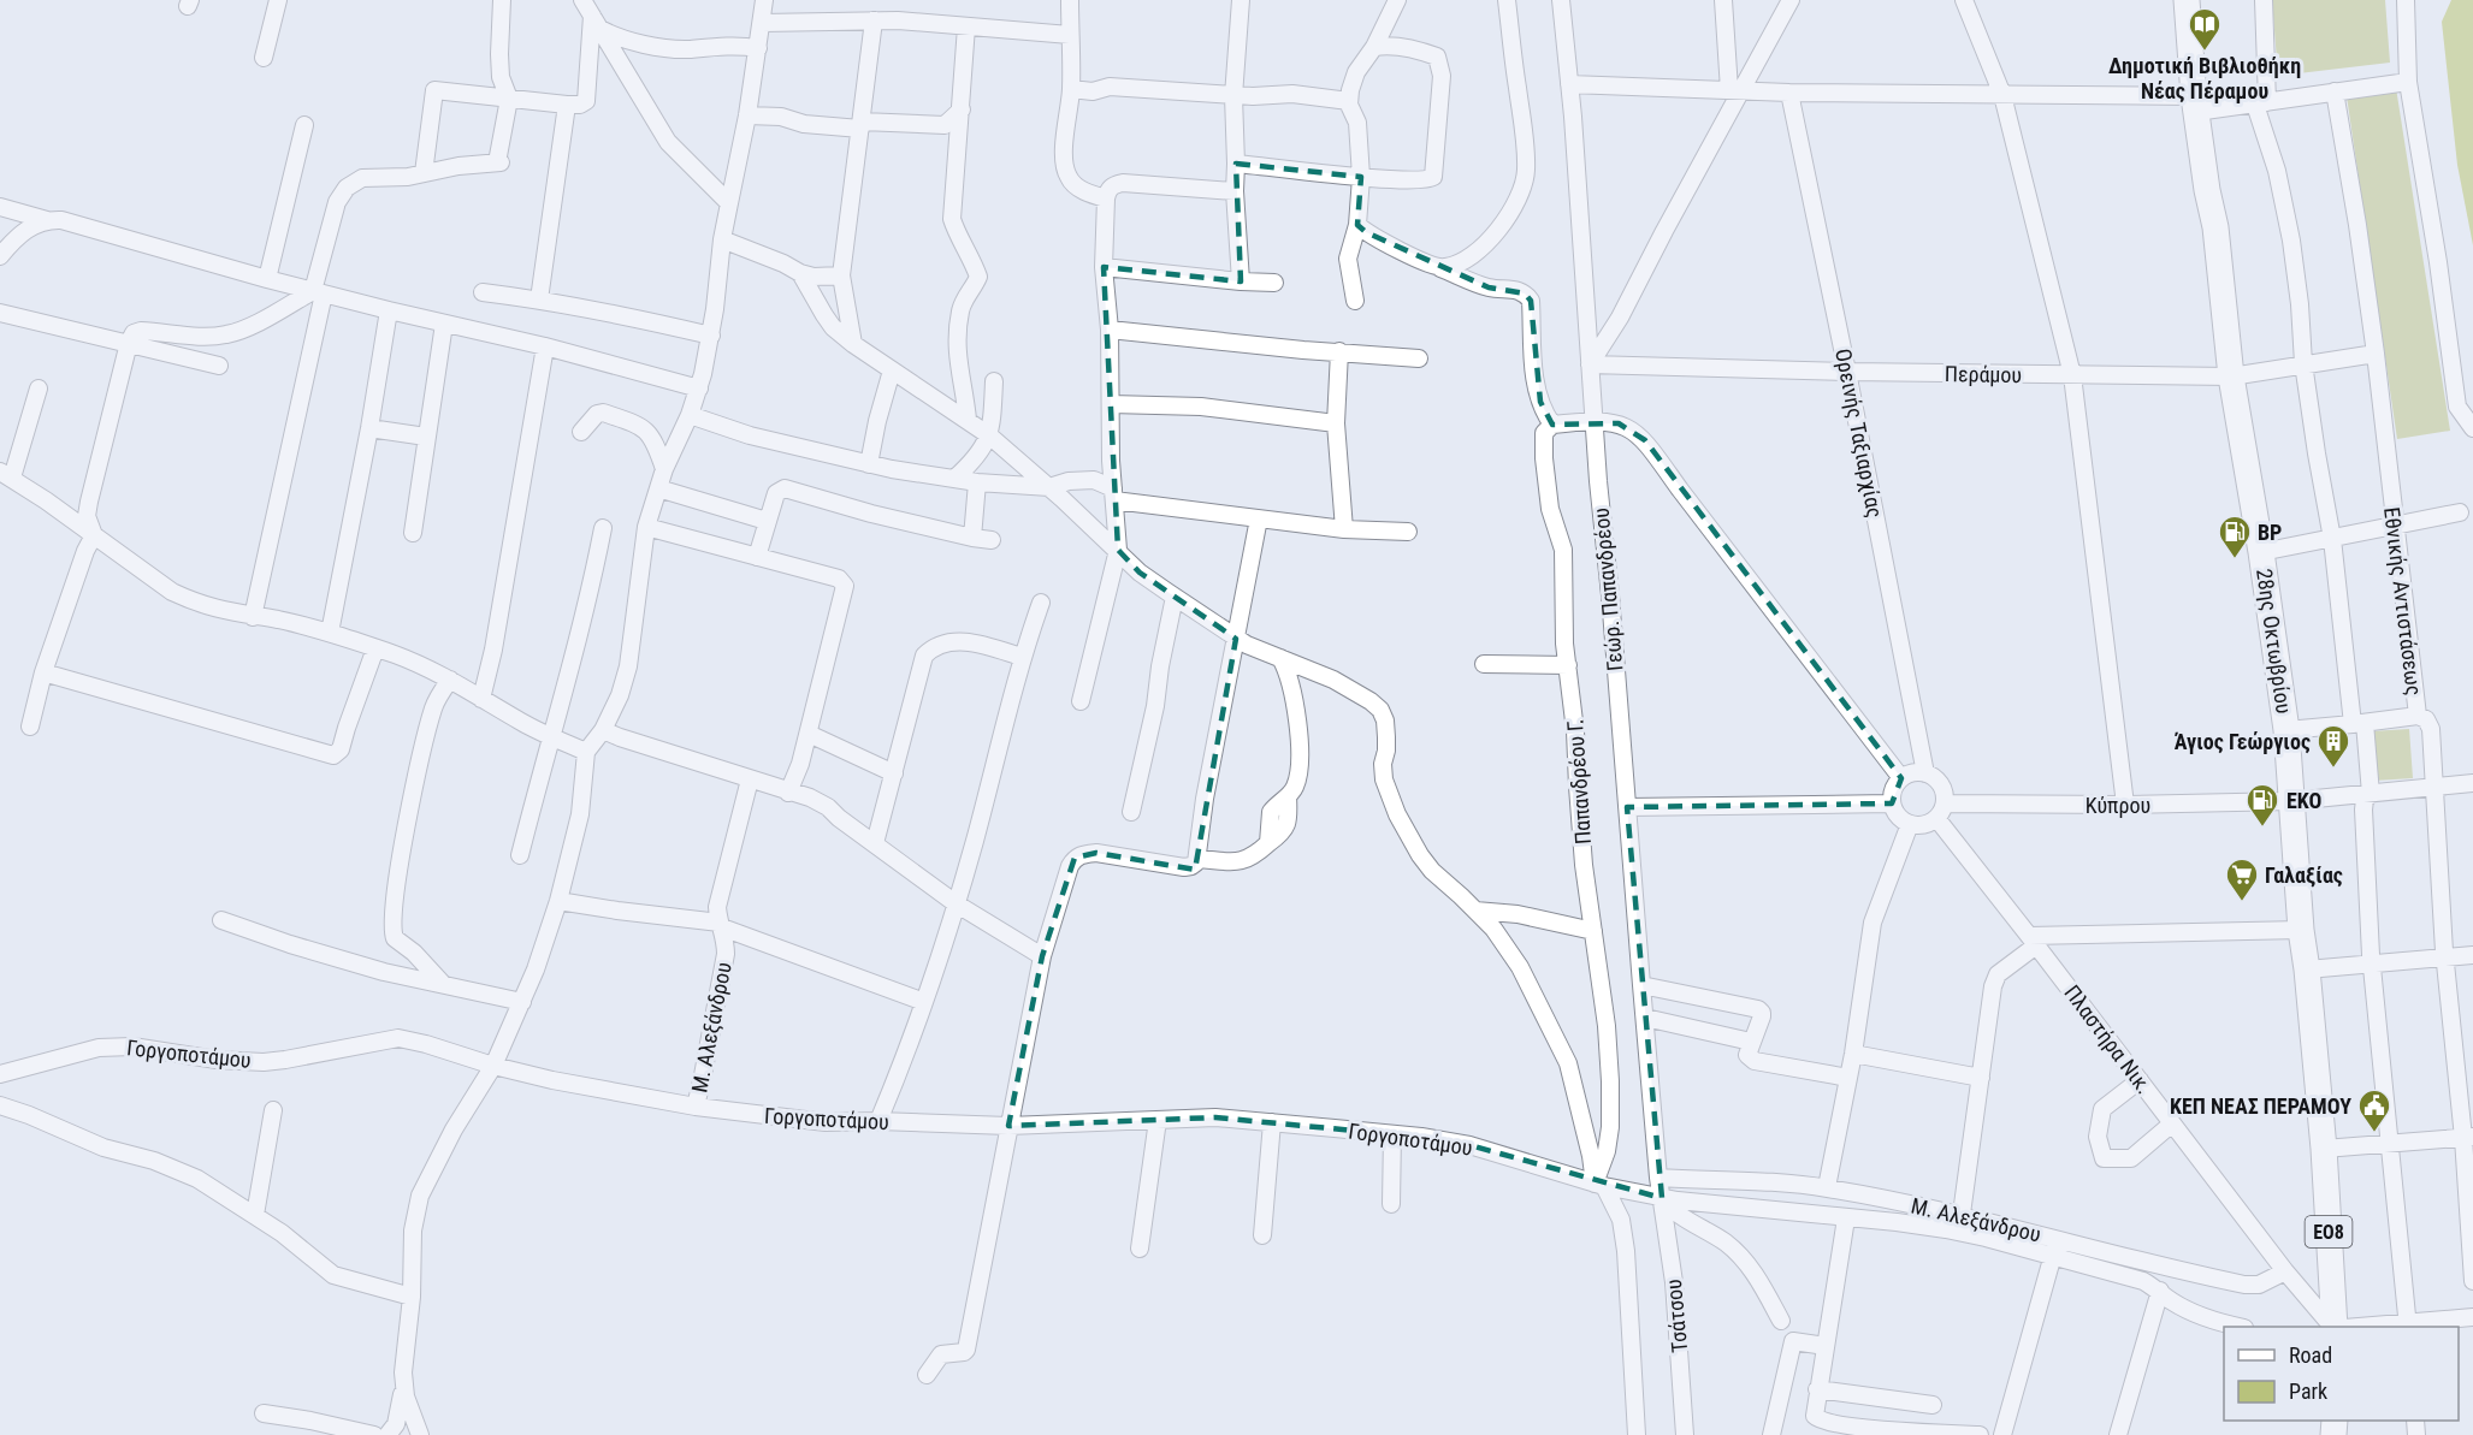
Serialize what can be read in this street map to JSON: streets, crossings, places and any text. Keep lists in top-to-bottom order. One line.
{"streets":{"main road":["28ης Οκτωβρίου","ΕΟ8"],"street":["Περάμου","Ορεινής Ταξιαρχίας","Γεώρ. Παπανδρέου","Εθνικής Αντιστάσεως","Παπανδρέου Γ.","Κύπρου","Μ. Αλεξάνδρου","Πλαστήρα Νικ.","Γοργοποτάμου","Τσάτσου"]},"crossings":[["Περάμου","Ορεινής Ταξιαρχίας"],["Περάμου","Γεώρ. Παπανδρέου"],["Περάμου","Εθνικής Αντιστάσεως"],["Περάμου","28ης Οκτωβρίου"],["Ορεινής Ταξιαρχίας","Κύπρου"],["Ορεινής Ταξιαρχίας","Πλαστήρα Νικ."],["Γεώρ. Παπανδρέου","Μ. Αλεξάνδρου"],["Γεώρ. Παπανδρέου","Τσάτσου"],["Εθνικής Αντιστάσεως","Κύπρου"],["28ης Οκτωβρίου","Κύπρου"],["Παπανδρέου Γ.","Γοργοποτάμου"],["Κύπρου","Πλαστήρα Νικ."],["Μ. Αλεξάνδρου","Πλαστήρα Νικ."],["Μ. Αλεξάνδρου","Γοργοποτάμου"],["Μ. Αλεξάνδρου","Τσάτσου"],["Γοργοποτάμου","Τσάτσου"]],"places":{"library":["Δημοτική Βιβλιοθήκη Νέας Πέραμου"],"fuel station":["BP","EKO"],"building":["Άγιος Γεώργιος"],"supermarket":["Γαλαξίας"],"public building":["ΚΕΠ ΝΕΑΣ ΠΕΡΑΜΟΥ"]},"legend":["Road","Park"]}
